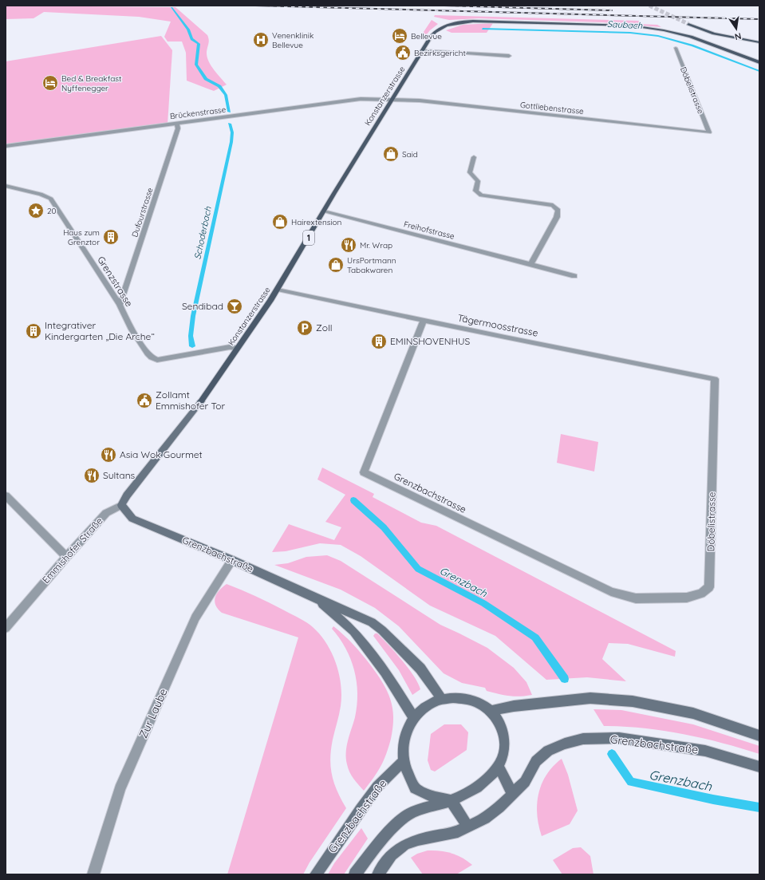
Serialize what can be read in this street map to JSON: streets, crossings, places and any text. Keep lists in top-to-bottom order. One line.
{"streets":{"main road":["Konstanzerstrasse","1","Grenzbachstraße"],"street":["Döbelistrasse","Gottliebenstrasse","Brückenstrasse","Dufourstrasse","Freihofstrasse","Grenzstrasse","Tägermoosstrasse","Grenzbachstrasse","Emmishofer Straße","Zur Laube"]},"crossings":[["Döbelistrasse","Gottliebenstrasse"],["Döbelistrasse","Tägermoosstrasse"],["Döbelistrasse","Grenzbachstrasse"],["Konstanzerstrasse","Gottliebenstrasse"],["Konstanzerstrasse","Brückenstrasse"],["Konstanzerstrasse","Freihofstrasse"],["Konstanzerstrasse","Grenzstrasse"],["Konstanzerstrasse","Tägermoosstrasse"],["Konstanzerstrasse","Emmishofer Straße"],["Konstanzerstrasse","Grenzbachstraße"],["Gottliebenstrasse","Brückenstrasse"],["Brückenstrasse","Dufourstrasse"],["Dufourstrasse","Grenzstrasse"],["Tägermoosstrasse","Grenzbachstrasse"],["Emmishofer Straße","Grenzbachstraße"],["Grenzbachstraße","Zur Laube"]],"water":["Saubach","Schoderbach","Grenzbach"],"places":{"hotel":["Bellevue","Bed & Breakfast Nyffenegger"],"hospital":["Venenklinik Bellevue"],"public building":["Bezirksgericht","Zollamt Emmishofer Tor"],"shop":["Said","Hairextension","UrsPortmann Tabakwaren"],"place":["20"],"building":["Haus zum Grenztor","Integrativer Kindergarten „Die Arche“","EMINSHOVENHUS"],"restaurant":["Mr. Wrap","Asia Wok Gourmet","Sultans"],"bar":["Sendibad"],"parking":["Zoll"]},"north":"bottom"}
